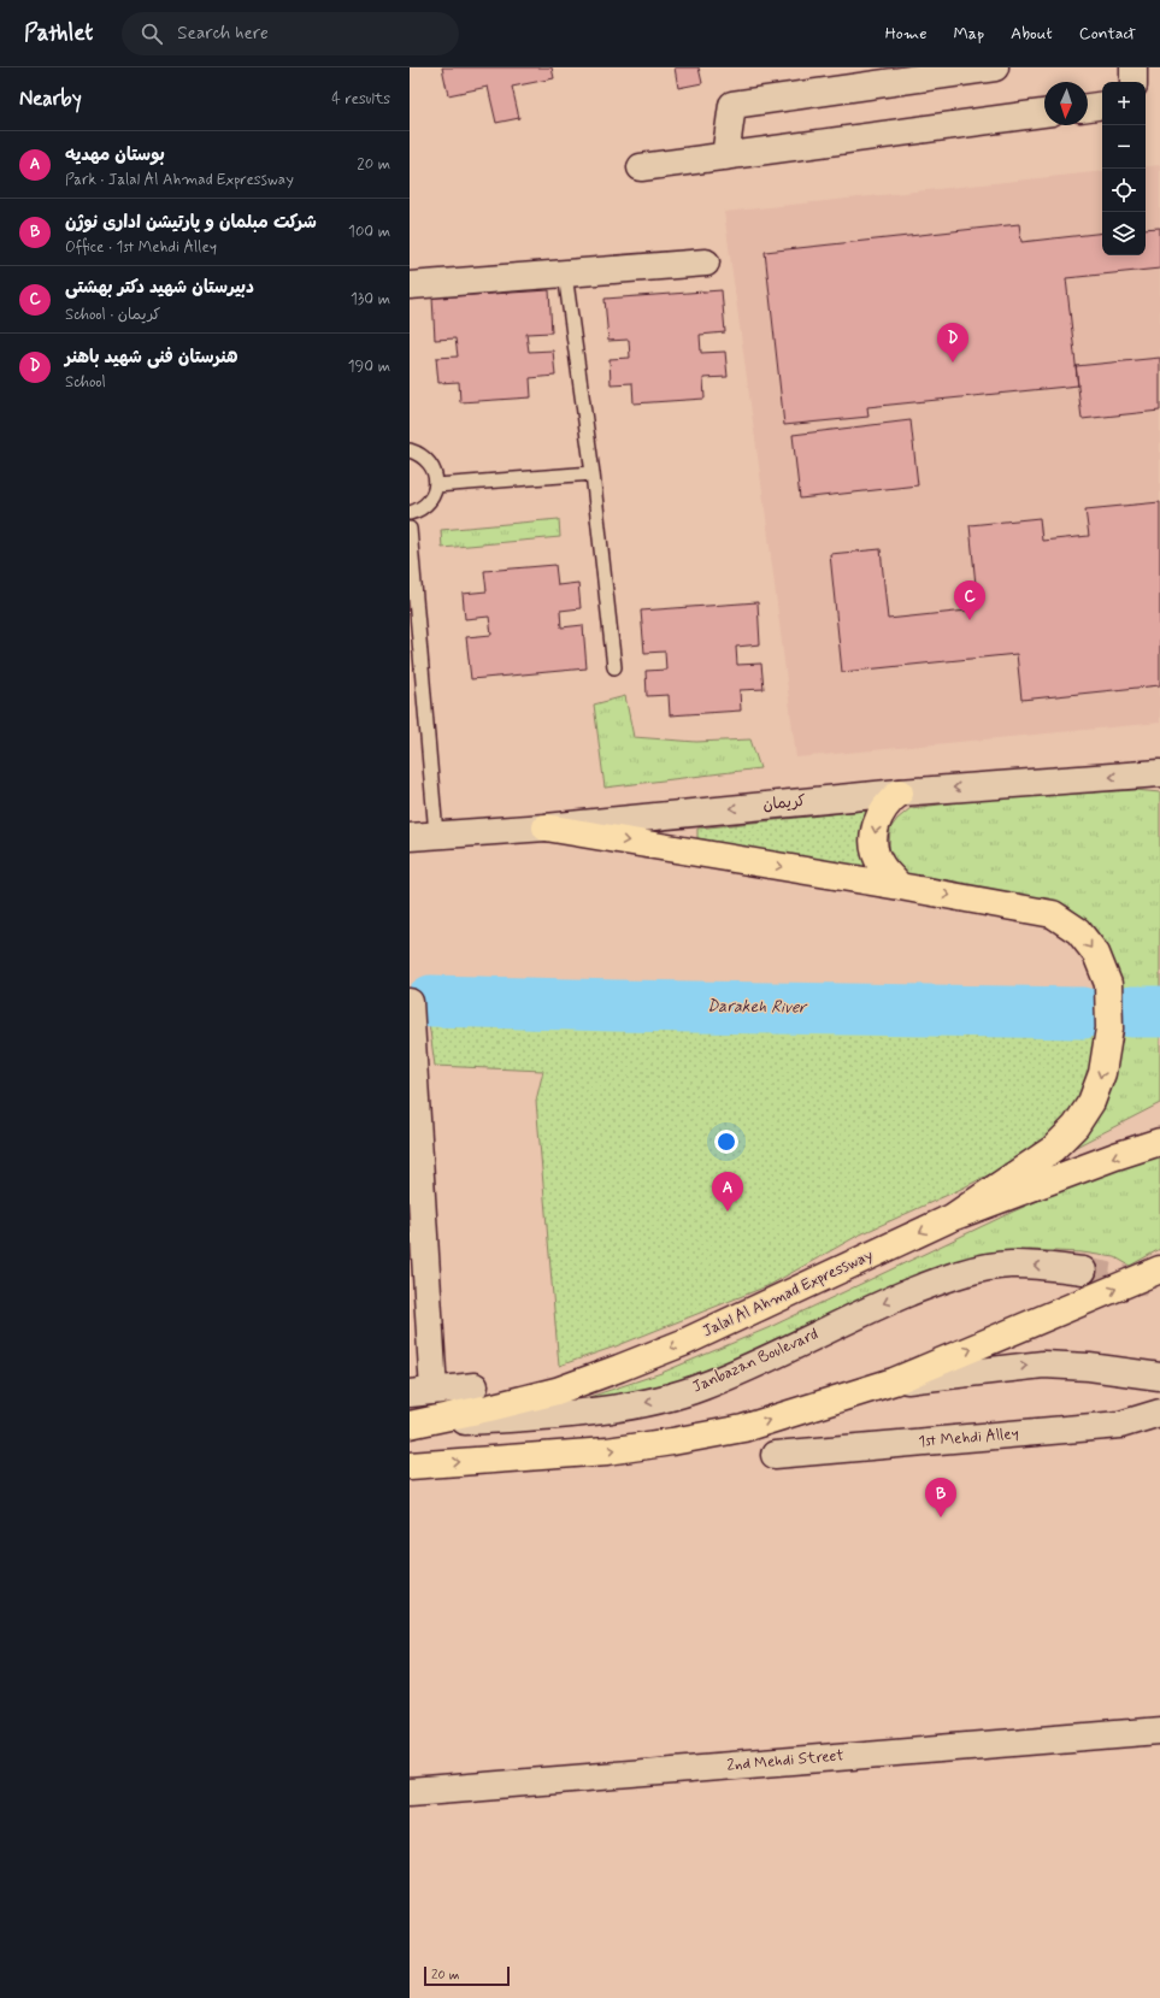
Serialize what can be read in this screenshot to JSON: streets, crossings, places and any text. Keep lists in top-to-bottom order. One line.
{"streets":{"highway":["Jalal Al Ahmad Expressway"],"street":["کریمان","Janbazan Boulevard","1st Mehdi Alley","2nd Mehdi Street"]},"crossings":[["Jalal Al Ahmad Expressway","Janbazan Boulevard"]],"one_way":["کریمان","Janbazan Boulevard"],"water":["Darakeh River"],"scale_bar":"20 m","north":"bottom","page":{"header":"Pathlet","search":"Search here","nav":["Home","Map","About","Contact"],"heading":["Nearby","4 results"],"map_buttons":["+","−"],"list":[{"mark":"A","name":"بوستان مهدیه","note":"Park · Jalal Al Ahmad Expressway","value":"20 m"},{"mark":"B","name":"شرکت مبلمان و پارتیشن اداری نوژن","note":"Office · 1st Mehdi Alley","value":"100 m"},{"mark":"C","name":"دبیرستان شهید دکتر بهشتی","note":"School · کریمان","value":"130 m"},{"mark":"D","name":"هنرستان فنی شهید باهنر","note":"School","value":"190 m"}],"pins":["D","C","A","B"],"scale":"20 m"}}
